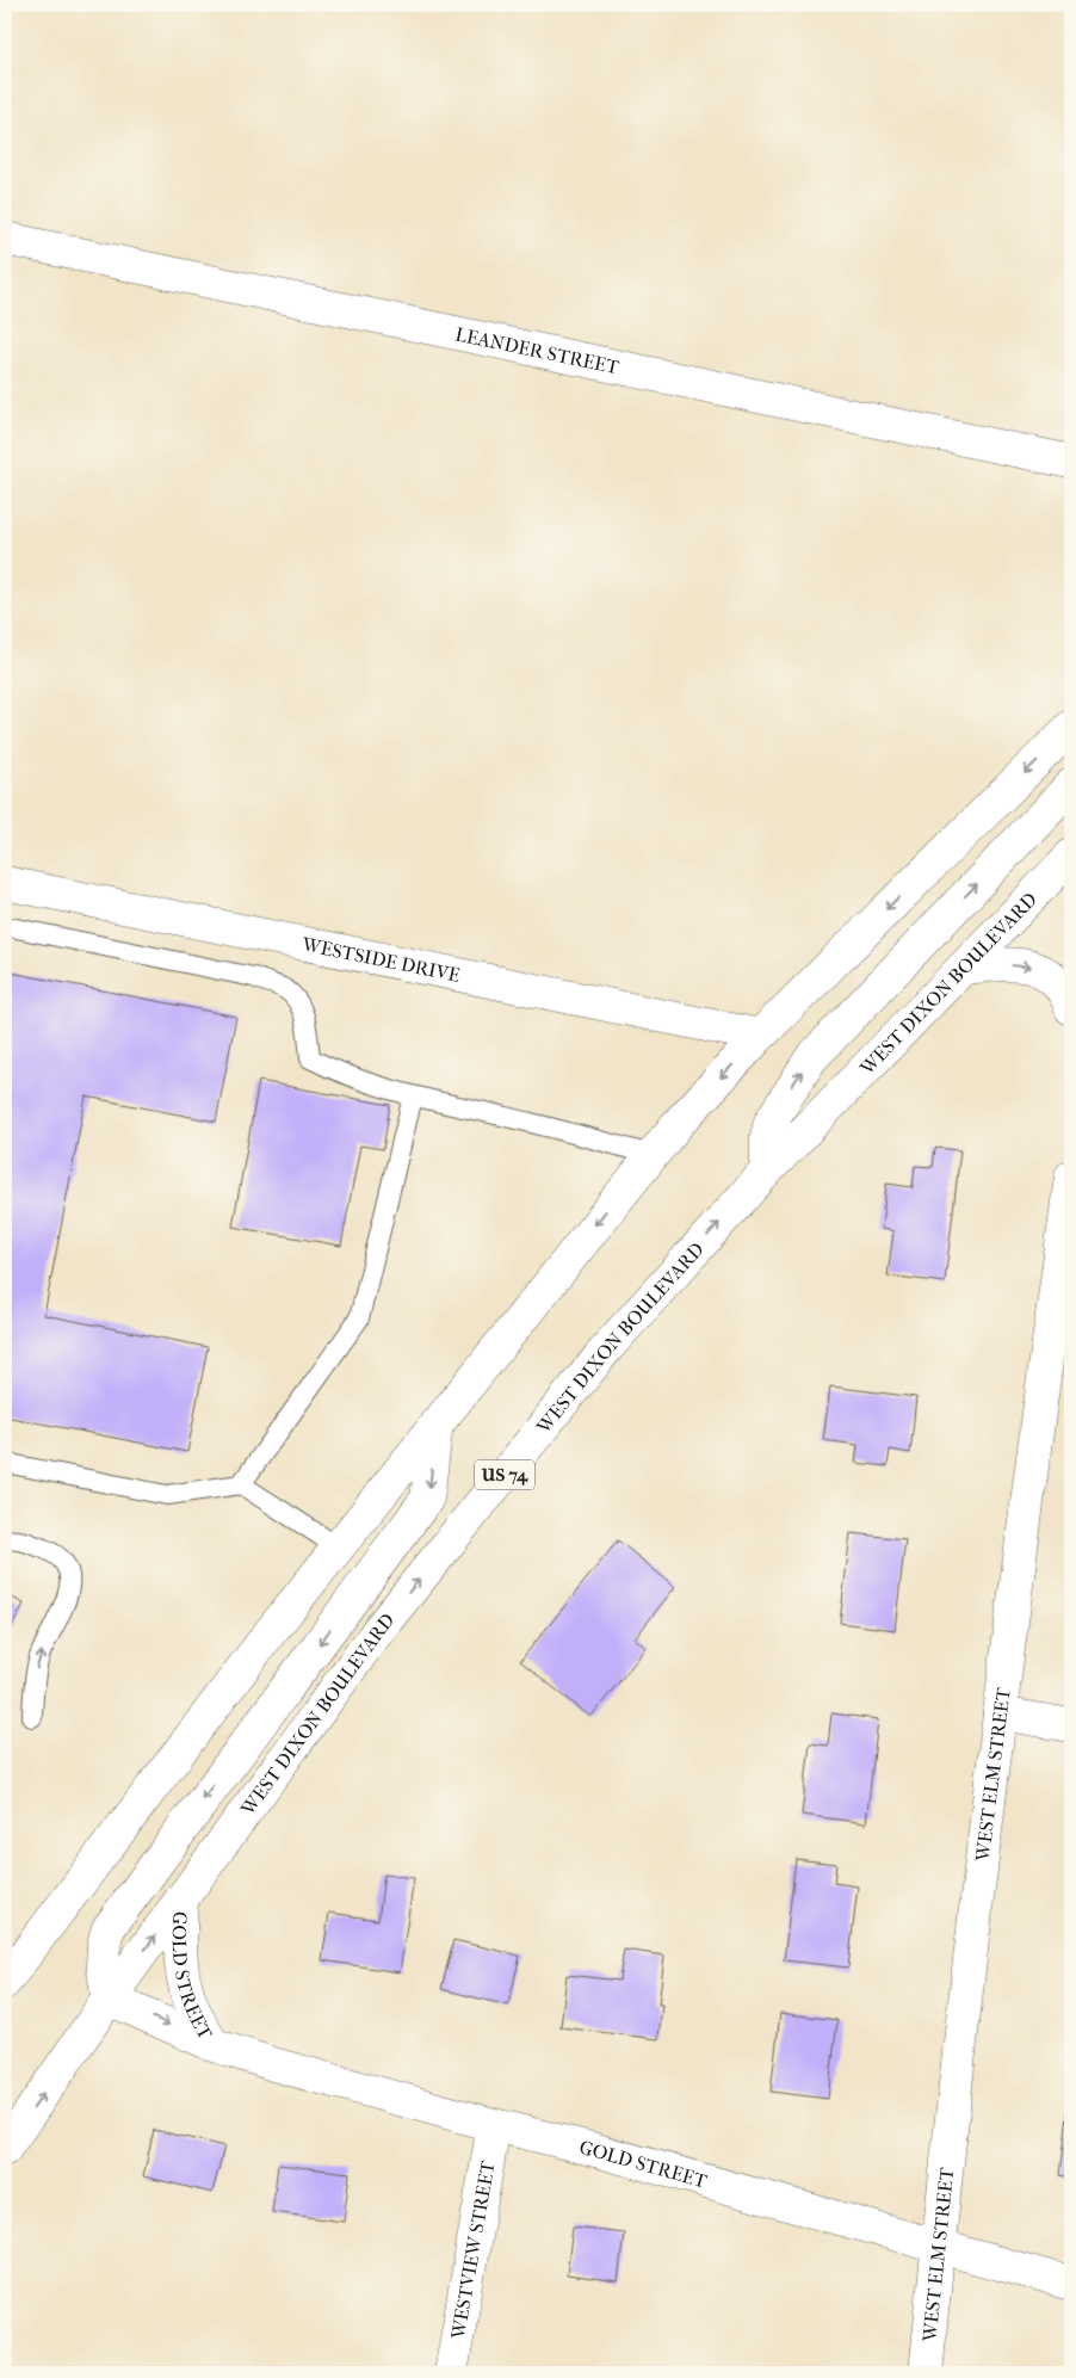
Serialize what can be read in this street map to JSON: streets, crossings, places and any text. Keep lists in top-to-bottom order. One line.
{"streets":{"main road":["LEANDER STREET","WESTSIDE DRIVE","WEST DIXON BOULEVARD","US 74","WEST ELM STREET","GOLD STREET","WESTVIEW STREET"]},"crossings":[["WEST DIXON BOULEVARD","GOLD STREET"],["WEST ELM STREET","GOLD STREET"],["GOLD STREET","WESTVIEW STREET"]]}
